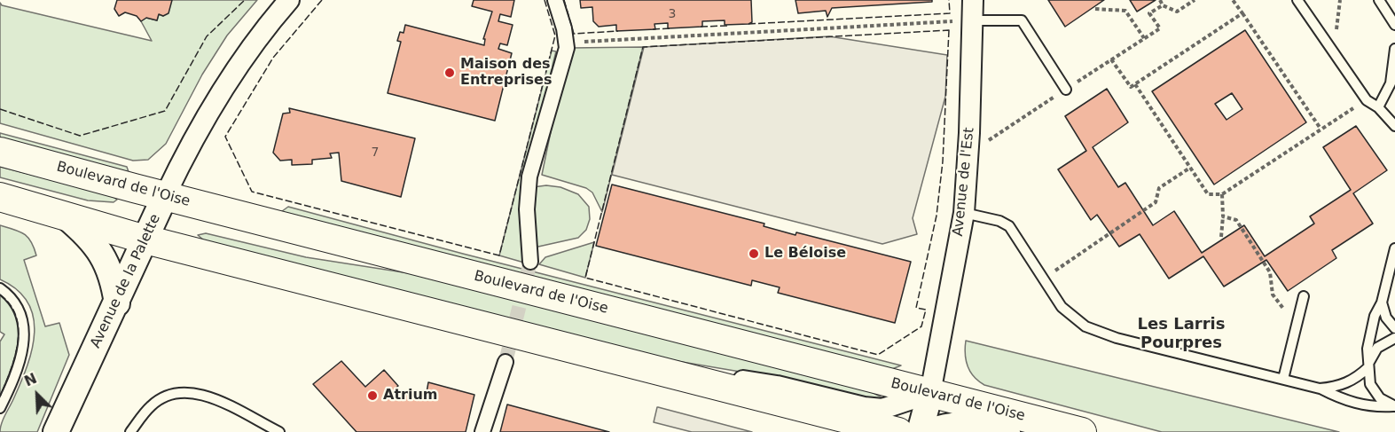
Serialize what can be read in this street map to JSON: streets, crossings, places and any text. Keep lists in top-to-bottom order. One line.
{"streets":{"main road":["Boulevard de l'Oise"],"street":["Avenue de l'Est","Avenue de la Palette"]},"crossings":[["Avenue de l'Est","Boulevard de l'Oise"],["Boulevard de l'Oise","Avenue de la Palette"]],"districts":["Les Larris Pourpres"],"places":["Maison des Entreprises","Le Béloise","Atrium"],"house_numbers":["3","7"],"north":"top left"}
